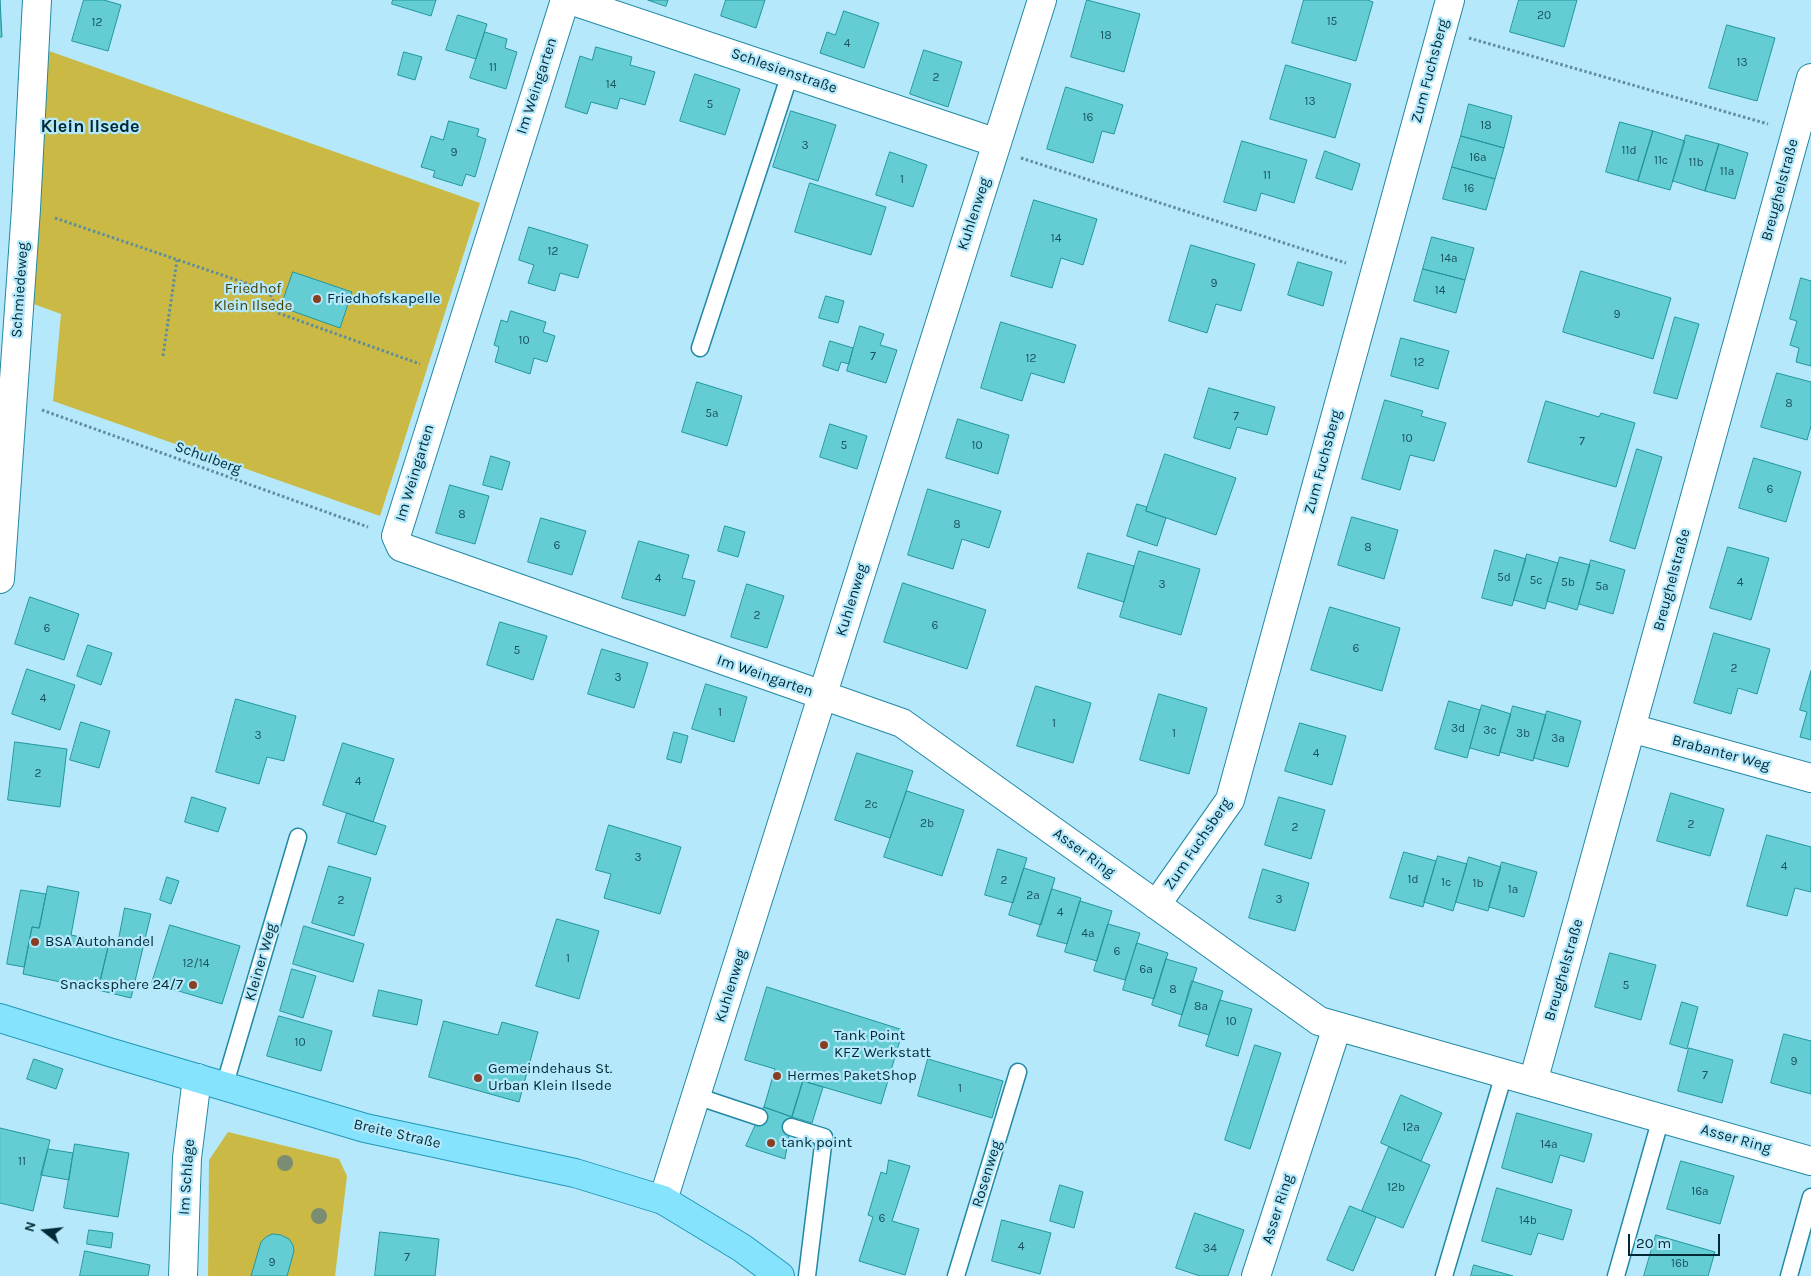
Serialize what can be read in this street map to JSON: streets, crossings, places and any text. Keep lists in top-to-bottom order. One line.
{"streets":{"main road":["Breite Straße"],"street":["Schlesienstraße","Zum Fuchsberg","Im Weingarten","Breughelstraße","Kuhlenweg","Schmiedeweg","Brabanter Weg","Asser Ring","Im Schlage"],"lane":["Kleiner Weg","Rosenweg"],"path":["Schulberg"]},"crossings":[["Schlesienstraße","Kuhlenweg"],["Zum Fuchsberg","Asser Ring"],["Im Weingarten","Kuhlenweg"],["Im Weingarten","Schulberg"],["Im Weingarten","Asser Ring"],["Breughelstraße","Brabanter Weg"],["Breughelstraße","Asser Ring"],["Kuhlenweg","Asser Ring"],["Kuhlenweg","Breite Straße"],["Schmiedeweg","Schulberg"],["Kleiner Weg","Breite Straße"],["Breite Straße","Im Schlage"]],"districts":["Klein Ilsede"],"parks":["Friedhof Klein Ilsede"],"places":["Friedhofskapelle","BSA Autohandel","Snacksphere 24/7","Tank Point KFZ Werkstatt","Hermes PaketShop","Gemeindehaus St. Urban Klein Ilsede","tank point"],"house_numbers":["20","15","12","18","4","13","11","2","14","13","5","16","18","3","11d","9","16a","11c","11b","11a","11","1","16","14","12","14a","9","14","9","10","7","12","12","8","5a","7","10","7","5","10","6","8","8","6","8","5d","4","5c","5b","4","3","5a","2","6","6","6","5","2","3","4","1","1","3d","3c","1","3b","3","3a","4","2","4","2c","2b","2","2","3","4","1d","2","1c","1b","1a","2a","3","2","4","4a","6","1","12/14","6a","5","8","8a","10","10","9","7","1","12a","14a","11","12b","16a","6","14b","4","34","7","9","16b"],"scale_bar":"20 m","north":"left"}
